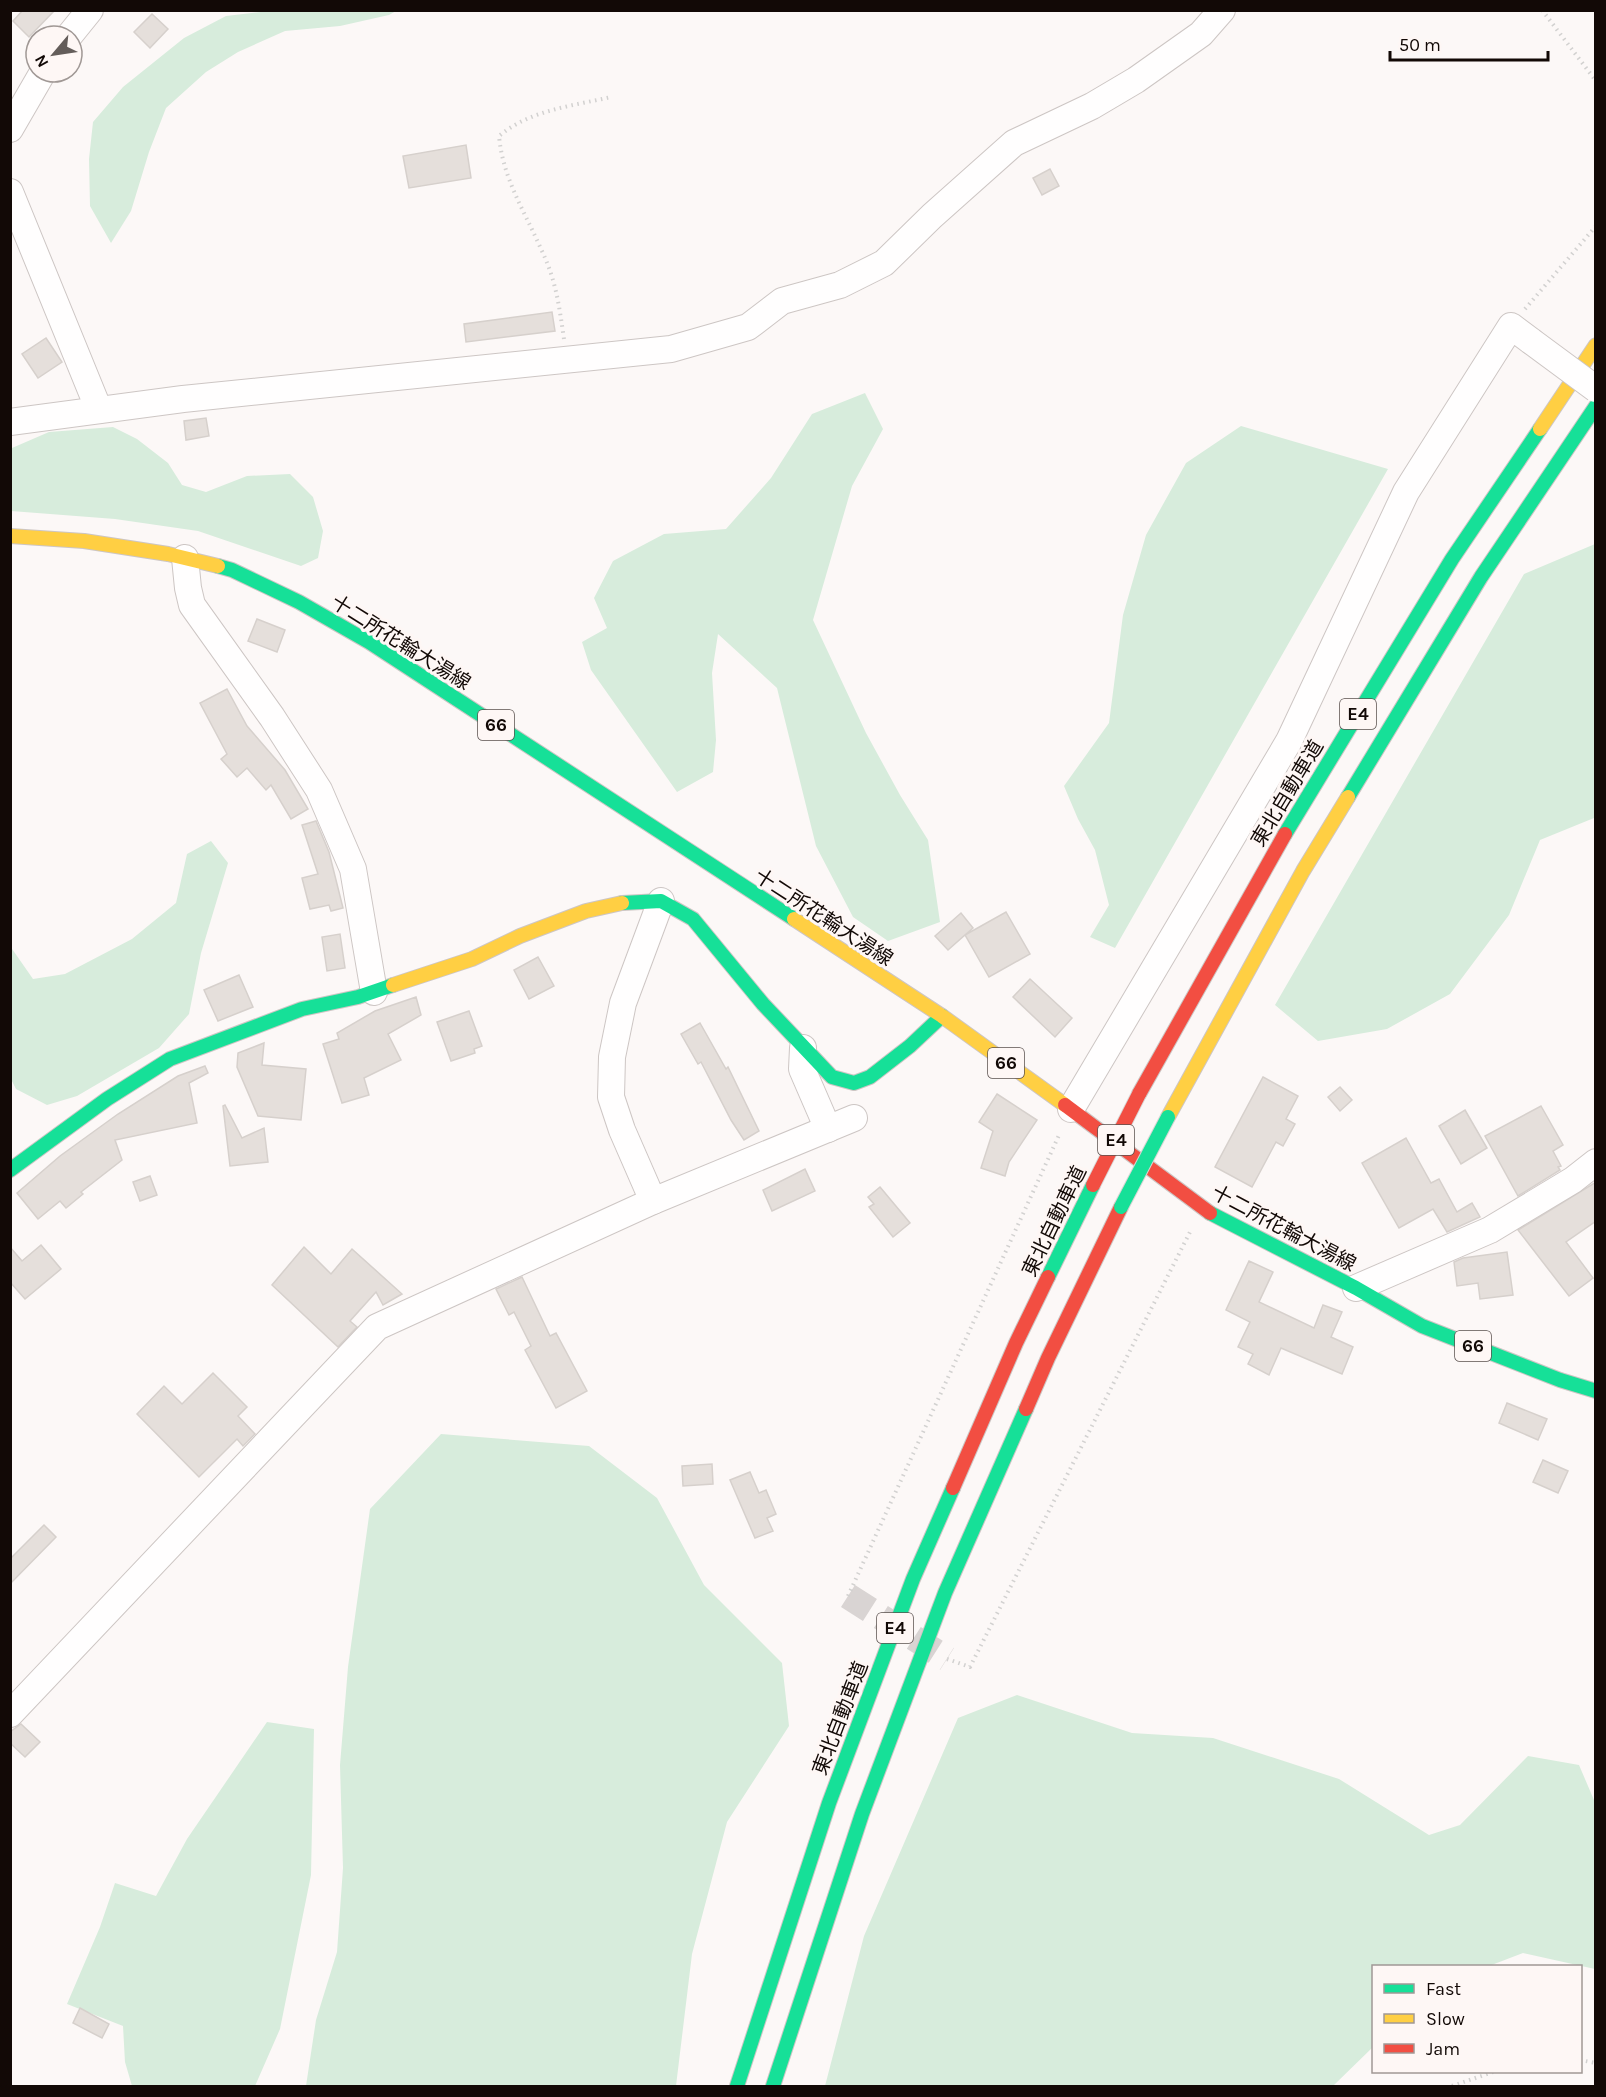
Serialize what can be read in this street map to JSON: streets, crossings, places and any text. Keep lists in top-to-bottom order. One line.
{"streets":{"main road":["十二所花輪大湯線","E4","66","東北自動車道"]},"legend":["Fast","Slow","Jam"],"scale_bar":"50 m","north":"bottom left"}
